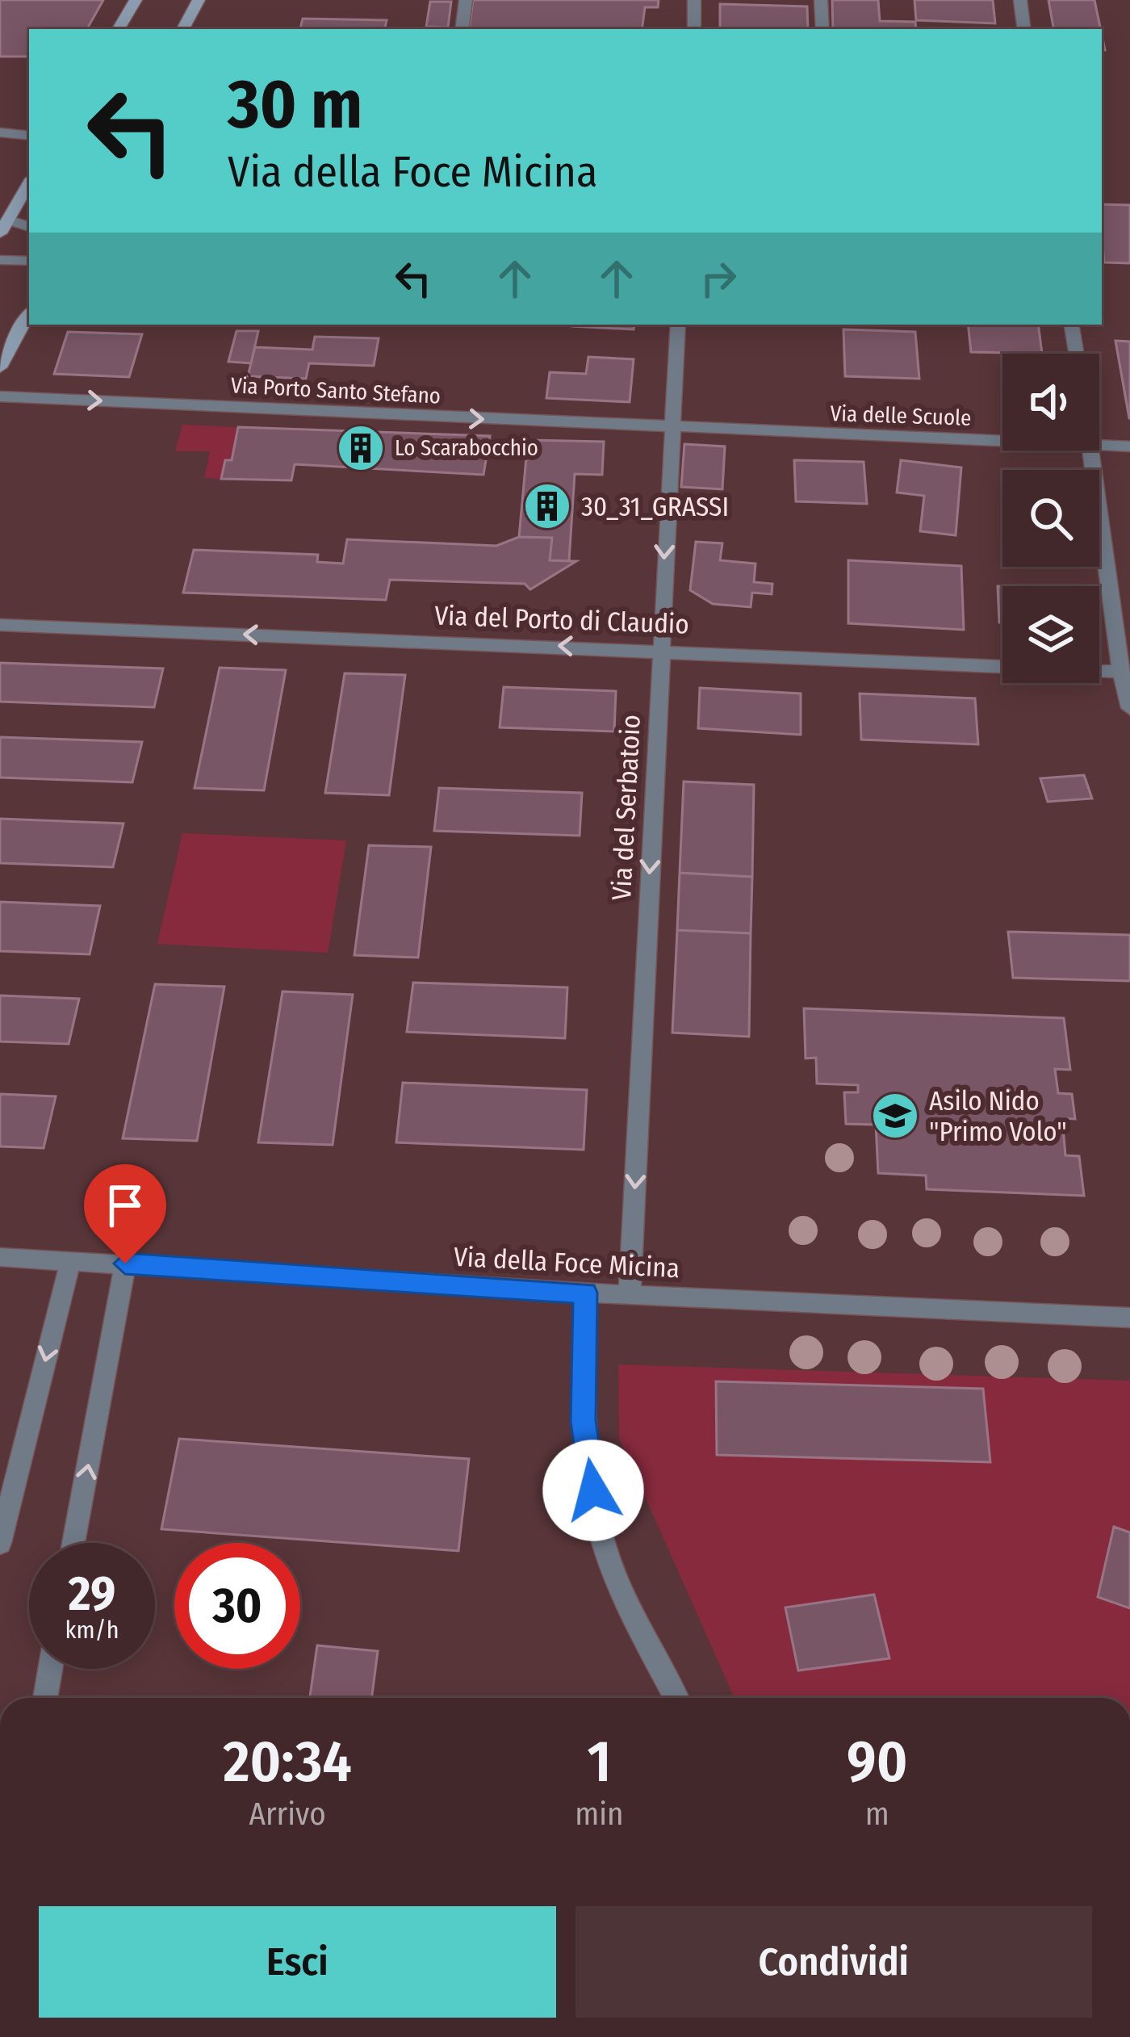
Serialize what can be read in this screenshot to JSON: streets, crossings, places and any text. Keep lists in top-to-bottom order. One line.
{"streets":{"street":["Via Porto Santo Stefano","Via delle Scuole","Via del Porto di Claudio","Via del Serbatoio","Via della Foce Micina"]},"crossings":[["Via Porto Santo Stefano","Via delle Scuole"],["Via Porto Santo Stefano","Via del Serbatoio"],["Via delle Scuole","Via del Serbatoio"],["Via del Porto di Claudio","Via del Serbatoio"],["Via del Serbatoio","Via della Foce Micina"]],"one_way":["Via Porto Santo Stefano","Via del Porto di Claudio","Via del Serbatoio"],"places":{"building":["Lo Scarabocchio","30_31_GRASSI"],"school or university":["Asilo Nido \"Primo Volo\""]},"page":{"turn":["30 m","Via della Foce Micina"],"speed":"29 km/h","limit":"30","eta":["20:34","Arrivo","1","min","90","m"],"buttons":["Esci","Condividi"]}}
